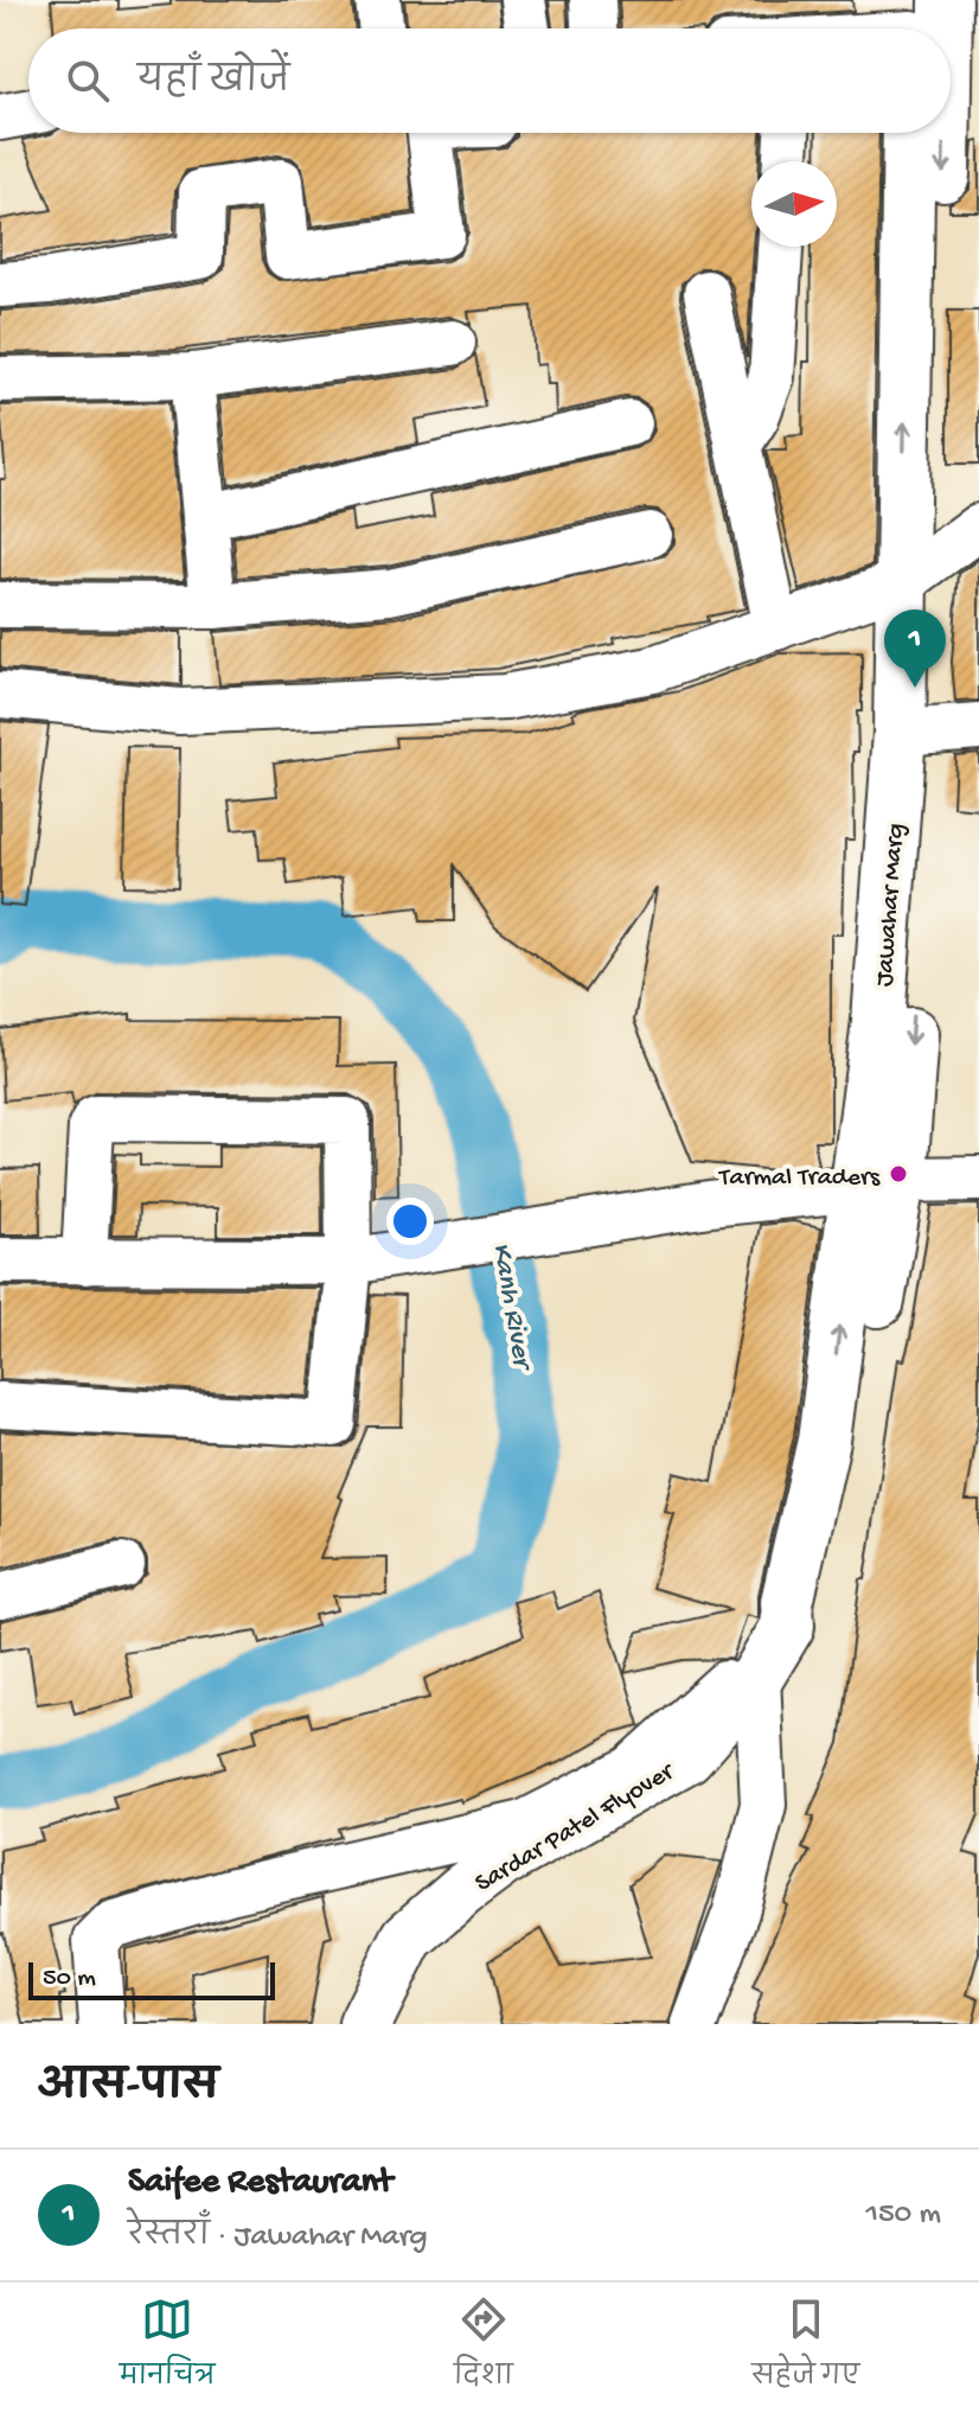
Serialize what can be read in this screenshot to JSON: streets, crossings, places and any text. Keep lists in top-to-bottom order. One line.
{"streets":{"main road":["Jawahar Marg","Sardar Patel Flyover"]},"water":["Kanh River"],"places":["Tarmal Traders"],"scale_bar":"50 m","north":"right","page":{"search":"यहाँ खोजें","pins":"1","scale":"50 m","heading":"आस-पास","list":[{"mark":"1","name":"Saifee Restaurant","note":"रेस्तराँ · Jawahar Marg","value":"150 m"}],"nav":["मानचित्र","दिशा","सहेजे गए"]}}
